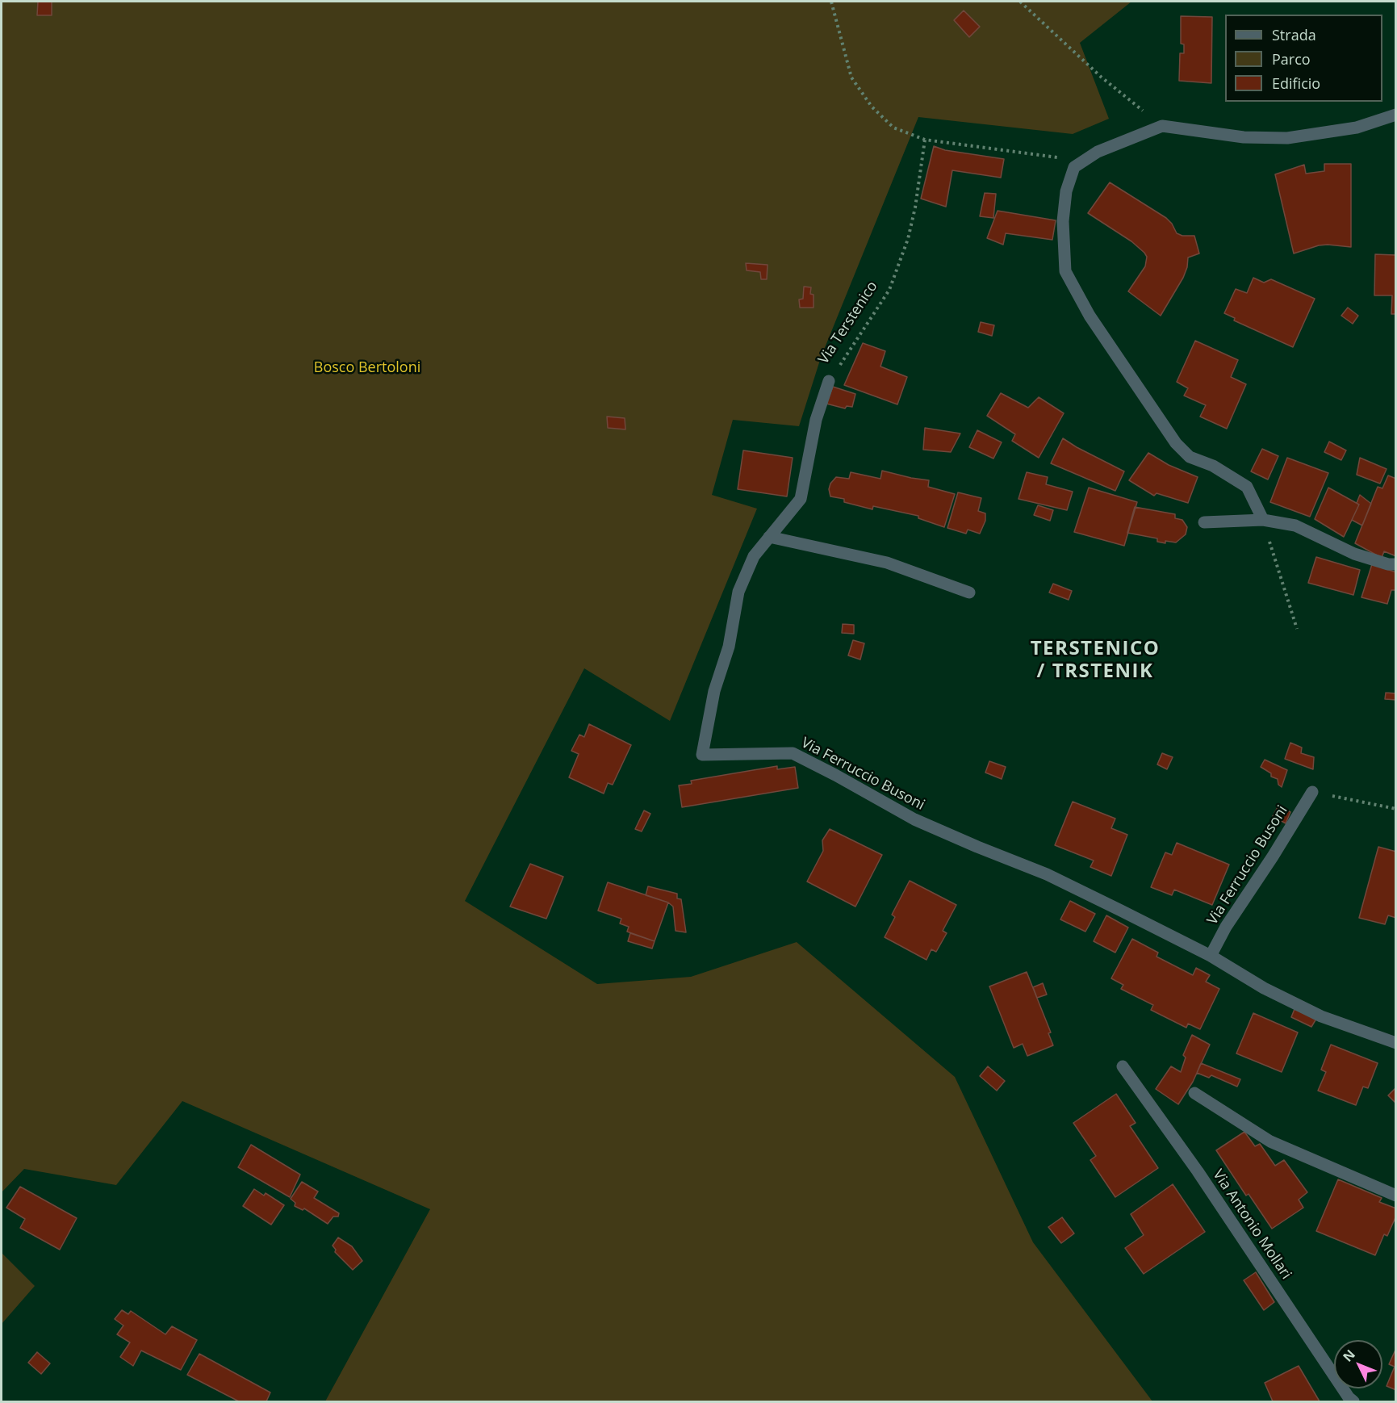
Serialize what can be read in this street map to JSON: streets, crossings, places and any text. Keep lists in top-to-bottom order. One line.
{"streets":{"street":["Via Ferruccio Busoni","Via Antonio Mollari"],"path":["Via Terstenico"]},"crossings":[["Via Terstenico","Via Ferruccio Busoni"]],"districts":["TERSTENICO / TRSTENIK"],"parks":["Bosco Bertoloni"],"legend":["Strada","Parco","Edificio"],"north":"top left"}
